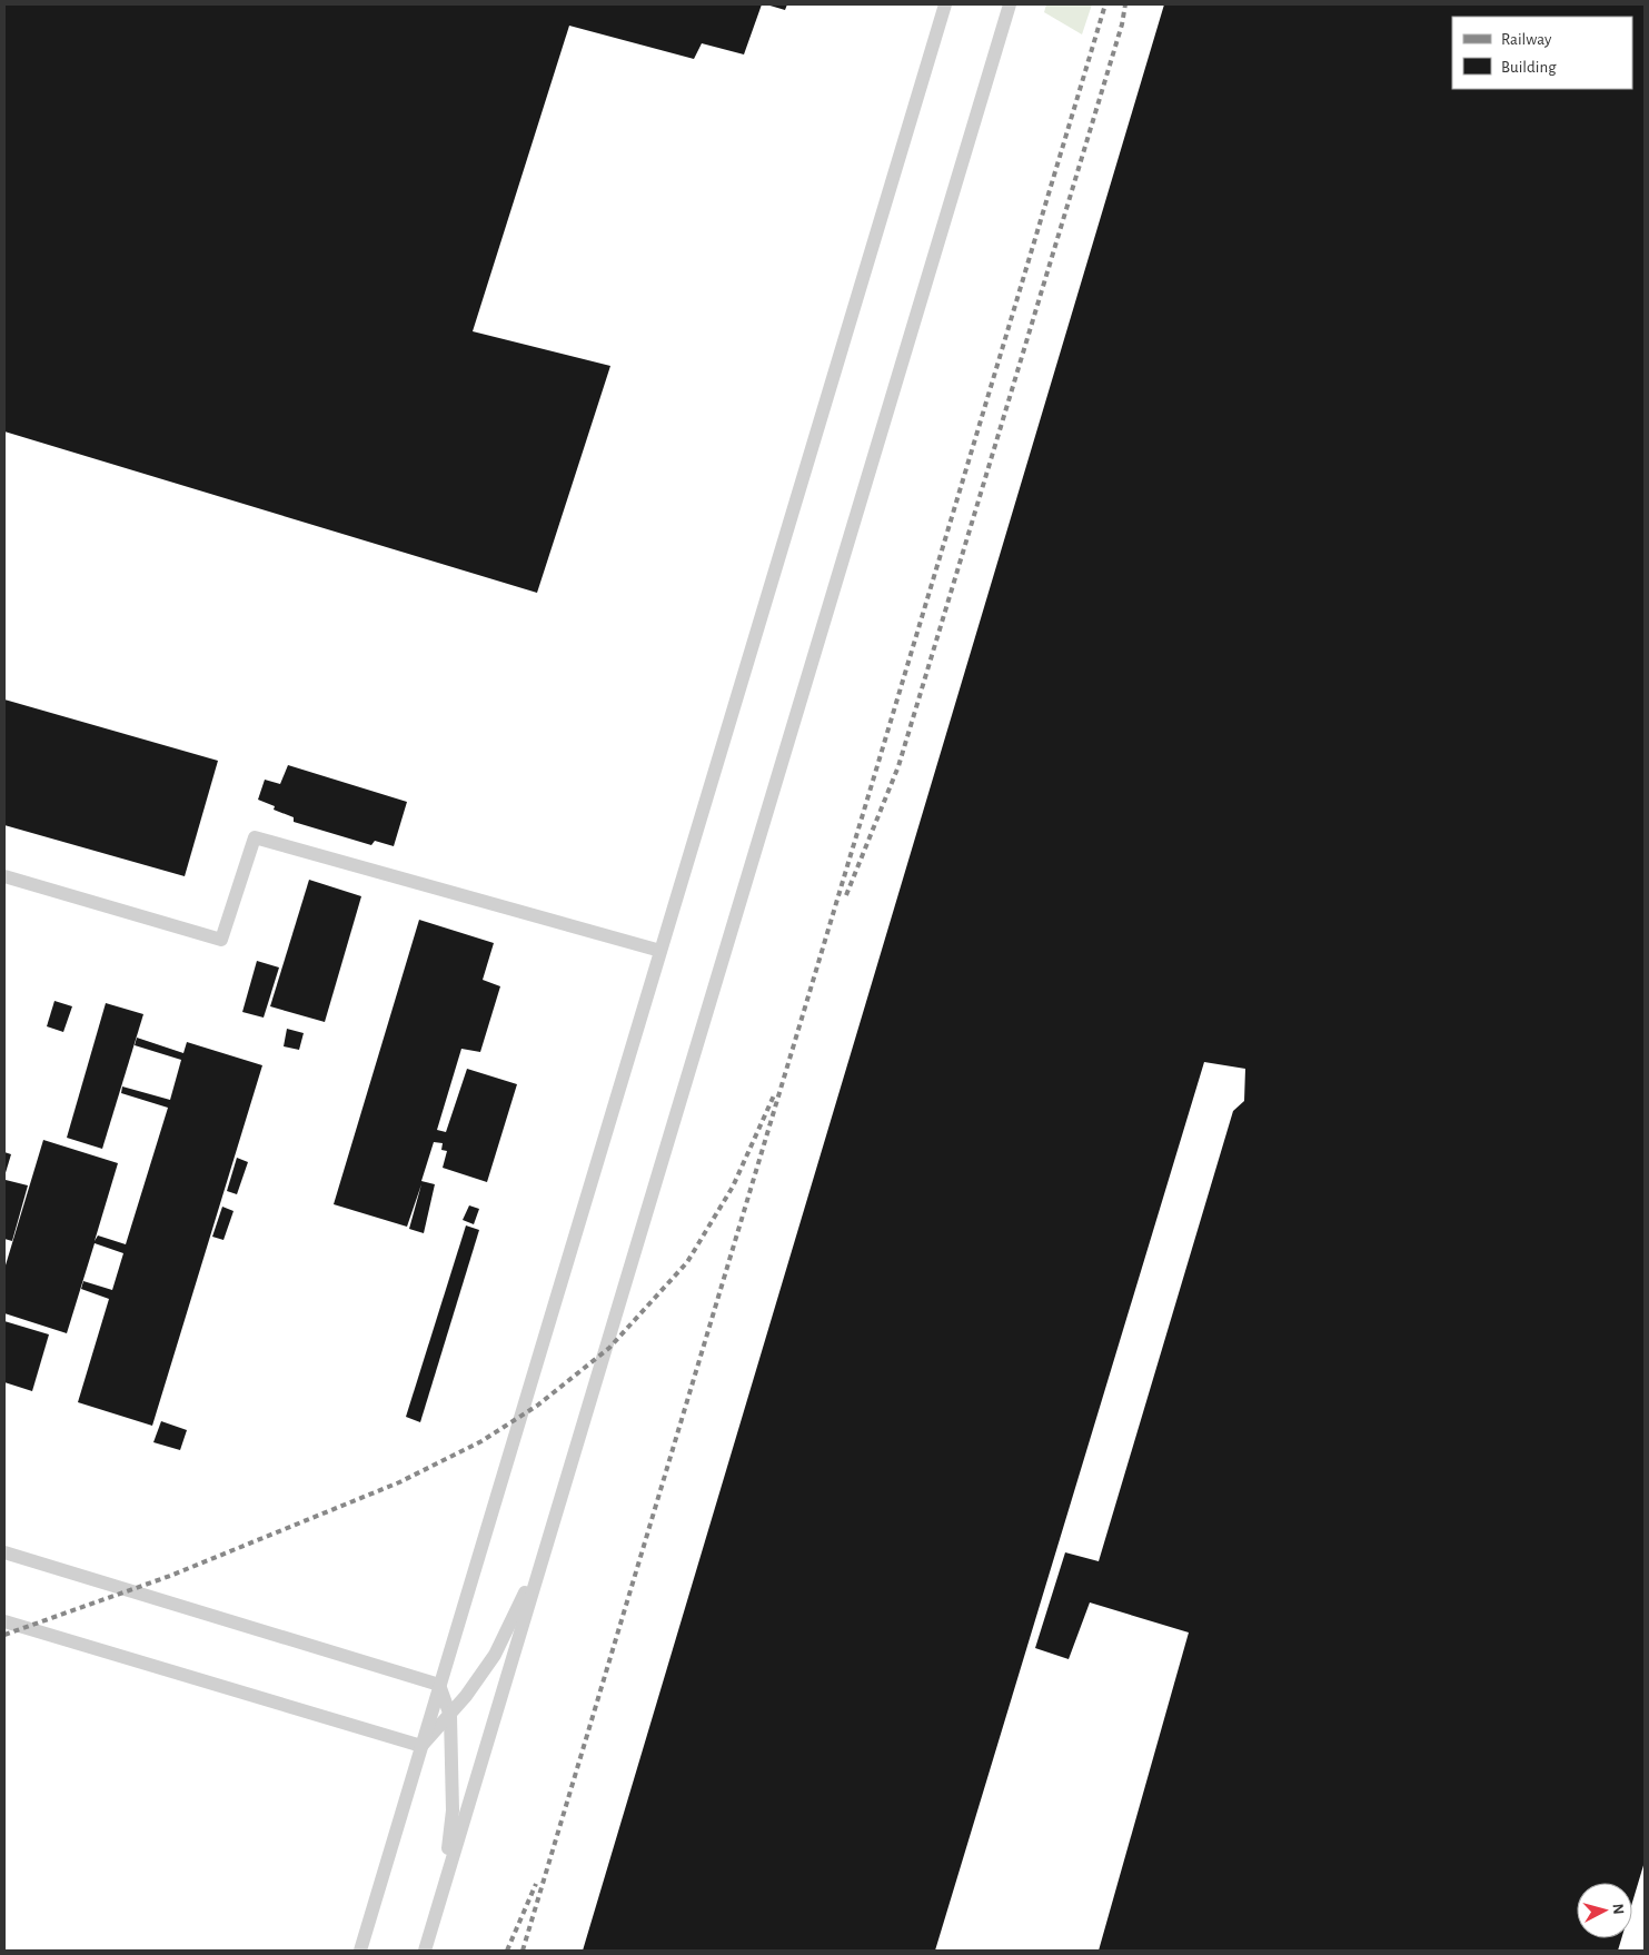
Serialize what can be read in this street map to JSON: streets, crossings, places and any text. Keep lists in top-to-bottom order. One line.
{"legend":["Railway","Building"],"north":"right"}
